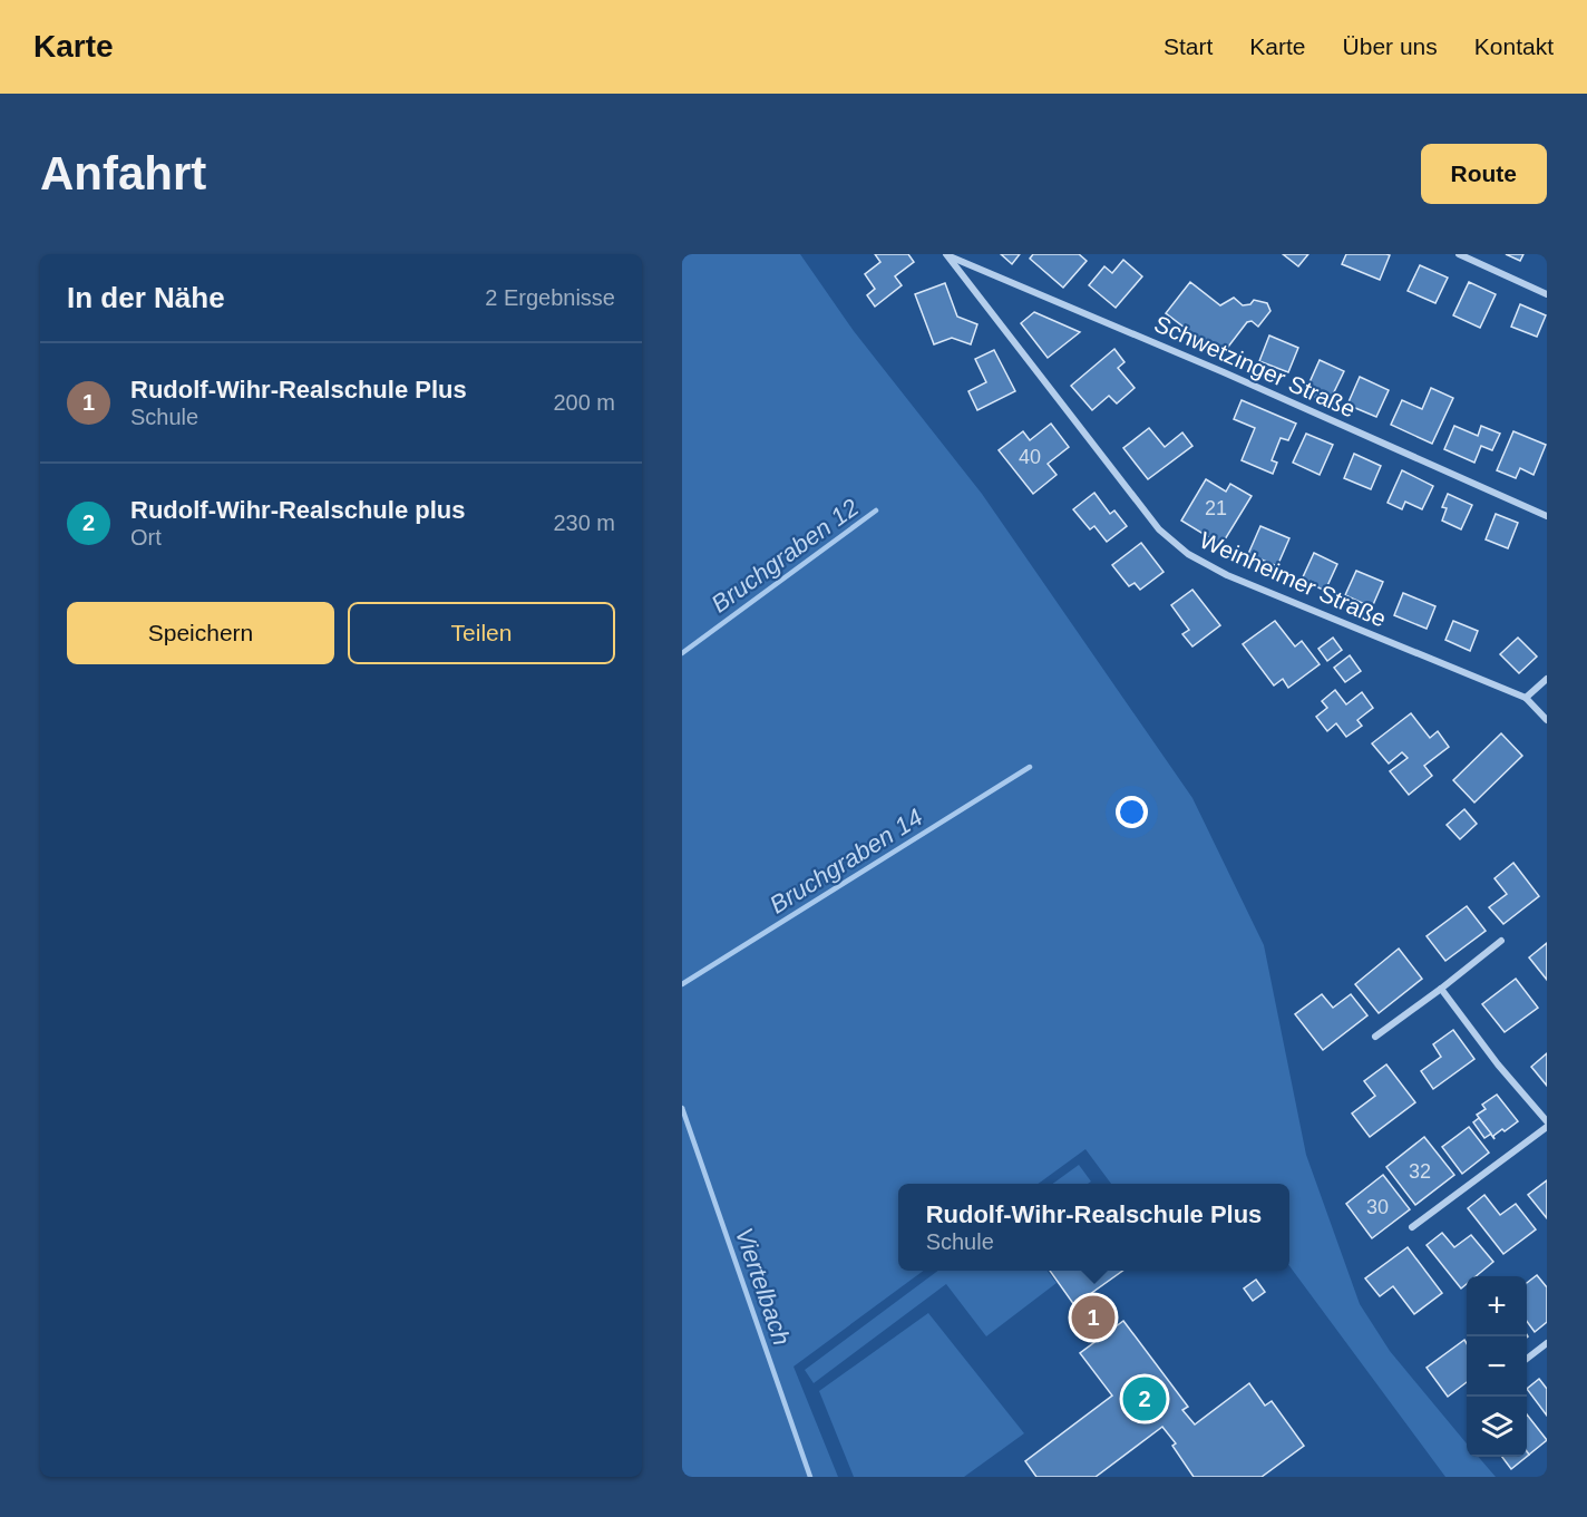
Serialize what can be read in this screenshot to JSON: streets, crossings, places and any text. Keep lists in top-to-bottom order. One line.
{"streets":{"street":["Schwetzinger Straße","Weinheimer Straße"]},"crossings":[["Schwetzinger Straße","Weinheimer Straße"]],"water":["Bruchgraben 12","Bruchgraben 14","Viertelbach"],"house_numbers":["40","21","32","30"],"page":{"header":"Karte","nav":["Start","Karte","Über uns","Kontakt"],"buttons":["Route",["Speichern","Teilen"]],"title":"Anfahrt","heading":["In der Nähe","2 Ergebnisse"],"list":[{"mark":"1","name":"Rudolf-Wihr-Realschule Plus","note":"Schule","value":"200 m"},{"mark":"2","name":"Rudolf-Wihr-Realschule plus","note":"Ort","value":"230 m"}],"popup":["Rudolf-Wihr-Realschule Plus","Schule"],"map_buttons":["+","−"],"pins":["1","2"]}}
